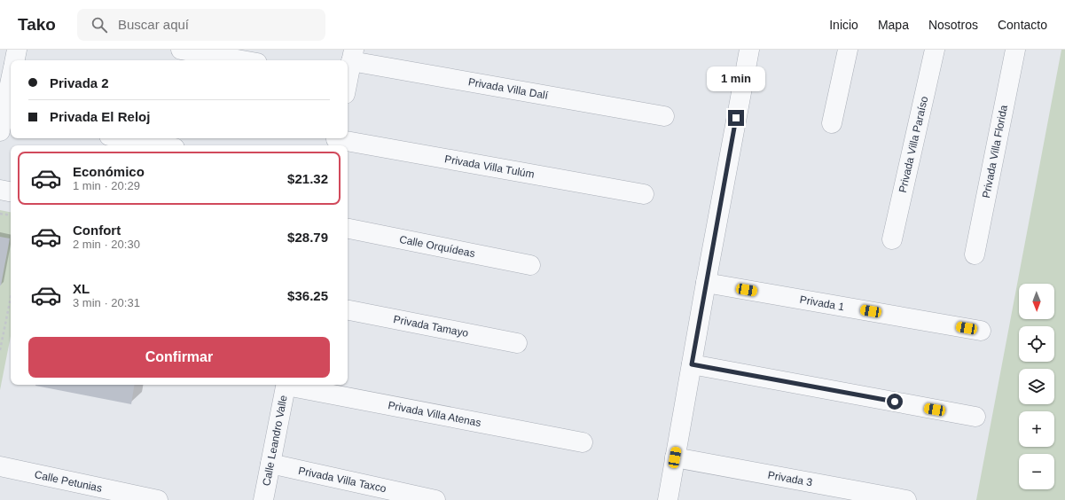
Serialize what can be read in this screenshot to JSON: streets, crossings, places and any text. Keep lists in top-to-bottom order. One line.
{"streets":{"street":["Privada Villa Dalí","Privada Villa Paraíso","Privada Villa Florida","Privada Villa Tulúm","Calle Orquídeas","Privada 1","Privada Tamayo","Privada Villa Atenas","Calle Leandro Valle","Privada 3","Privada Villa Taxco","Calle Petunias"]},"crossings":[["Calle Leandro Valle","Privada Villa Taxco"]],"north":"bottom","page":{"header":"Tako","search":"Buscar aquí","nav":["Inicio","Mapa","Nosotros","Contacto"],"banner":["Privada 2","Privada El Reloj"],"bubble":"1 min","list":[{"name":"Económico","note":"1 min · 20:29","value":"$21.32"},{"name":"Confort","note":"2 min · 20:30","value":"$28.79"},{"name":"XL","note":"3 min · 20:31","value":"$36.25"}],"map_buttons":["+","−"],"buttons":"Confirmar"}}
